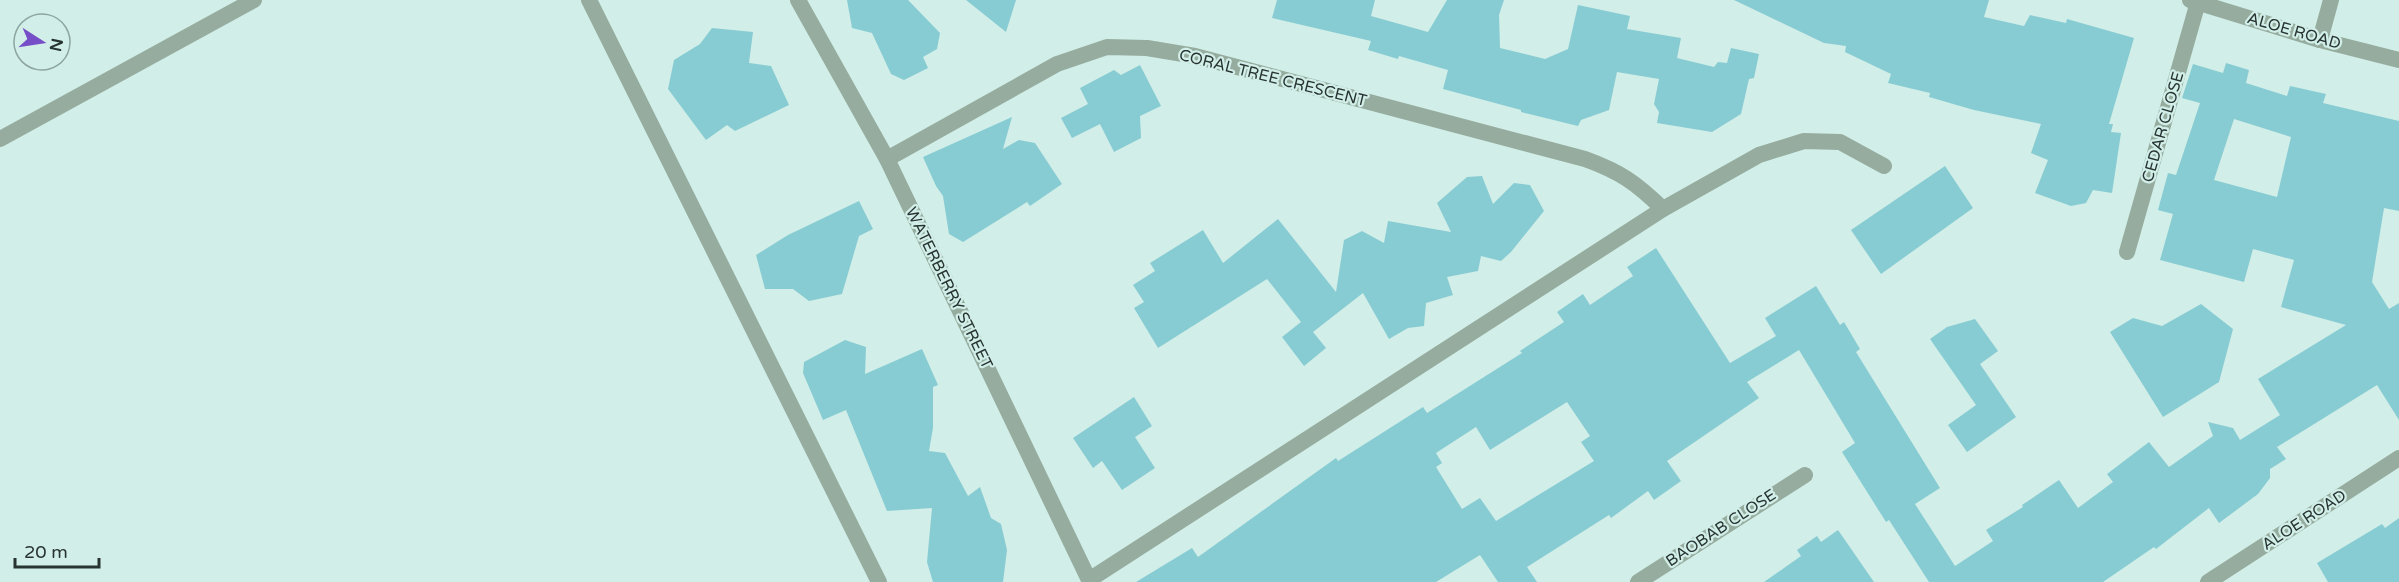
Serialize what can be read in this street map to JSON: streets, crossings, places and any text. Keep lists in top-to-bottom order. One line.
{"streets":{"street":["ALOE ROAD","CORAL TREE CRESCENT","CEDAR CLOSE","WATERBERRY STREET","BAOBAB CLOSE"]},"crossings":[["ALOE ROAD","CEDAR CLOSE"],["CORAL TREE CRESCENT","WATERBERRY STREET"]],"scale_bar":"20 m","north":"right"}
